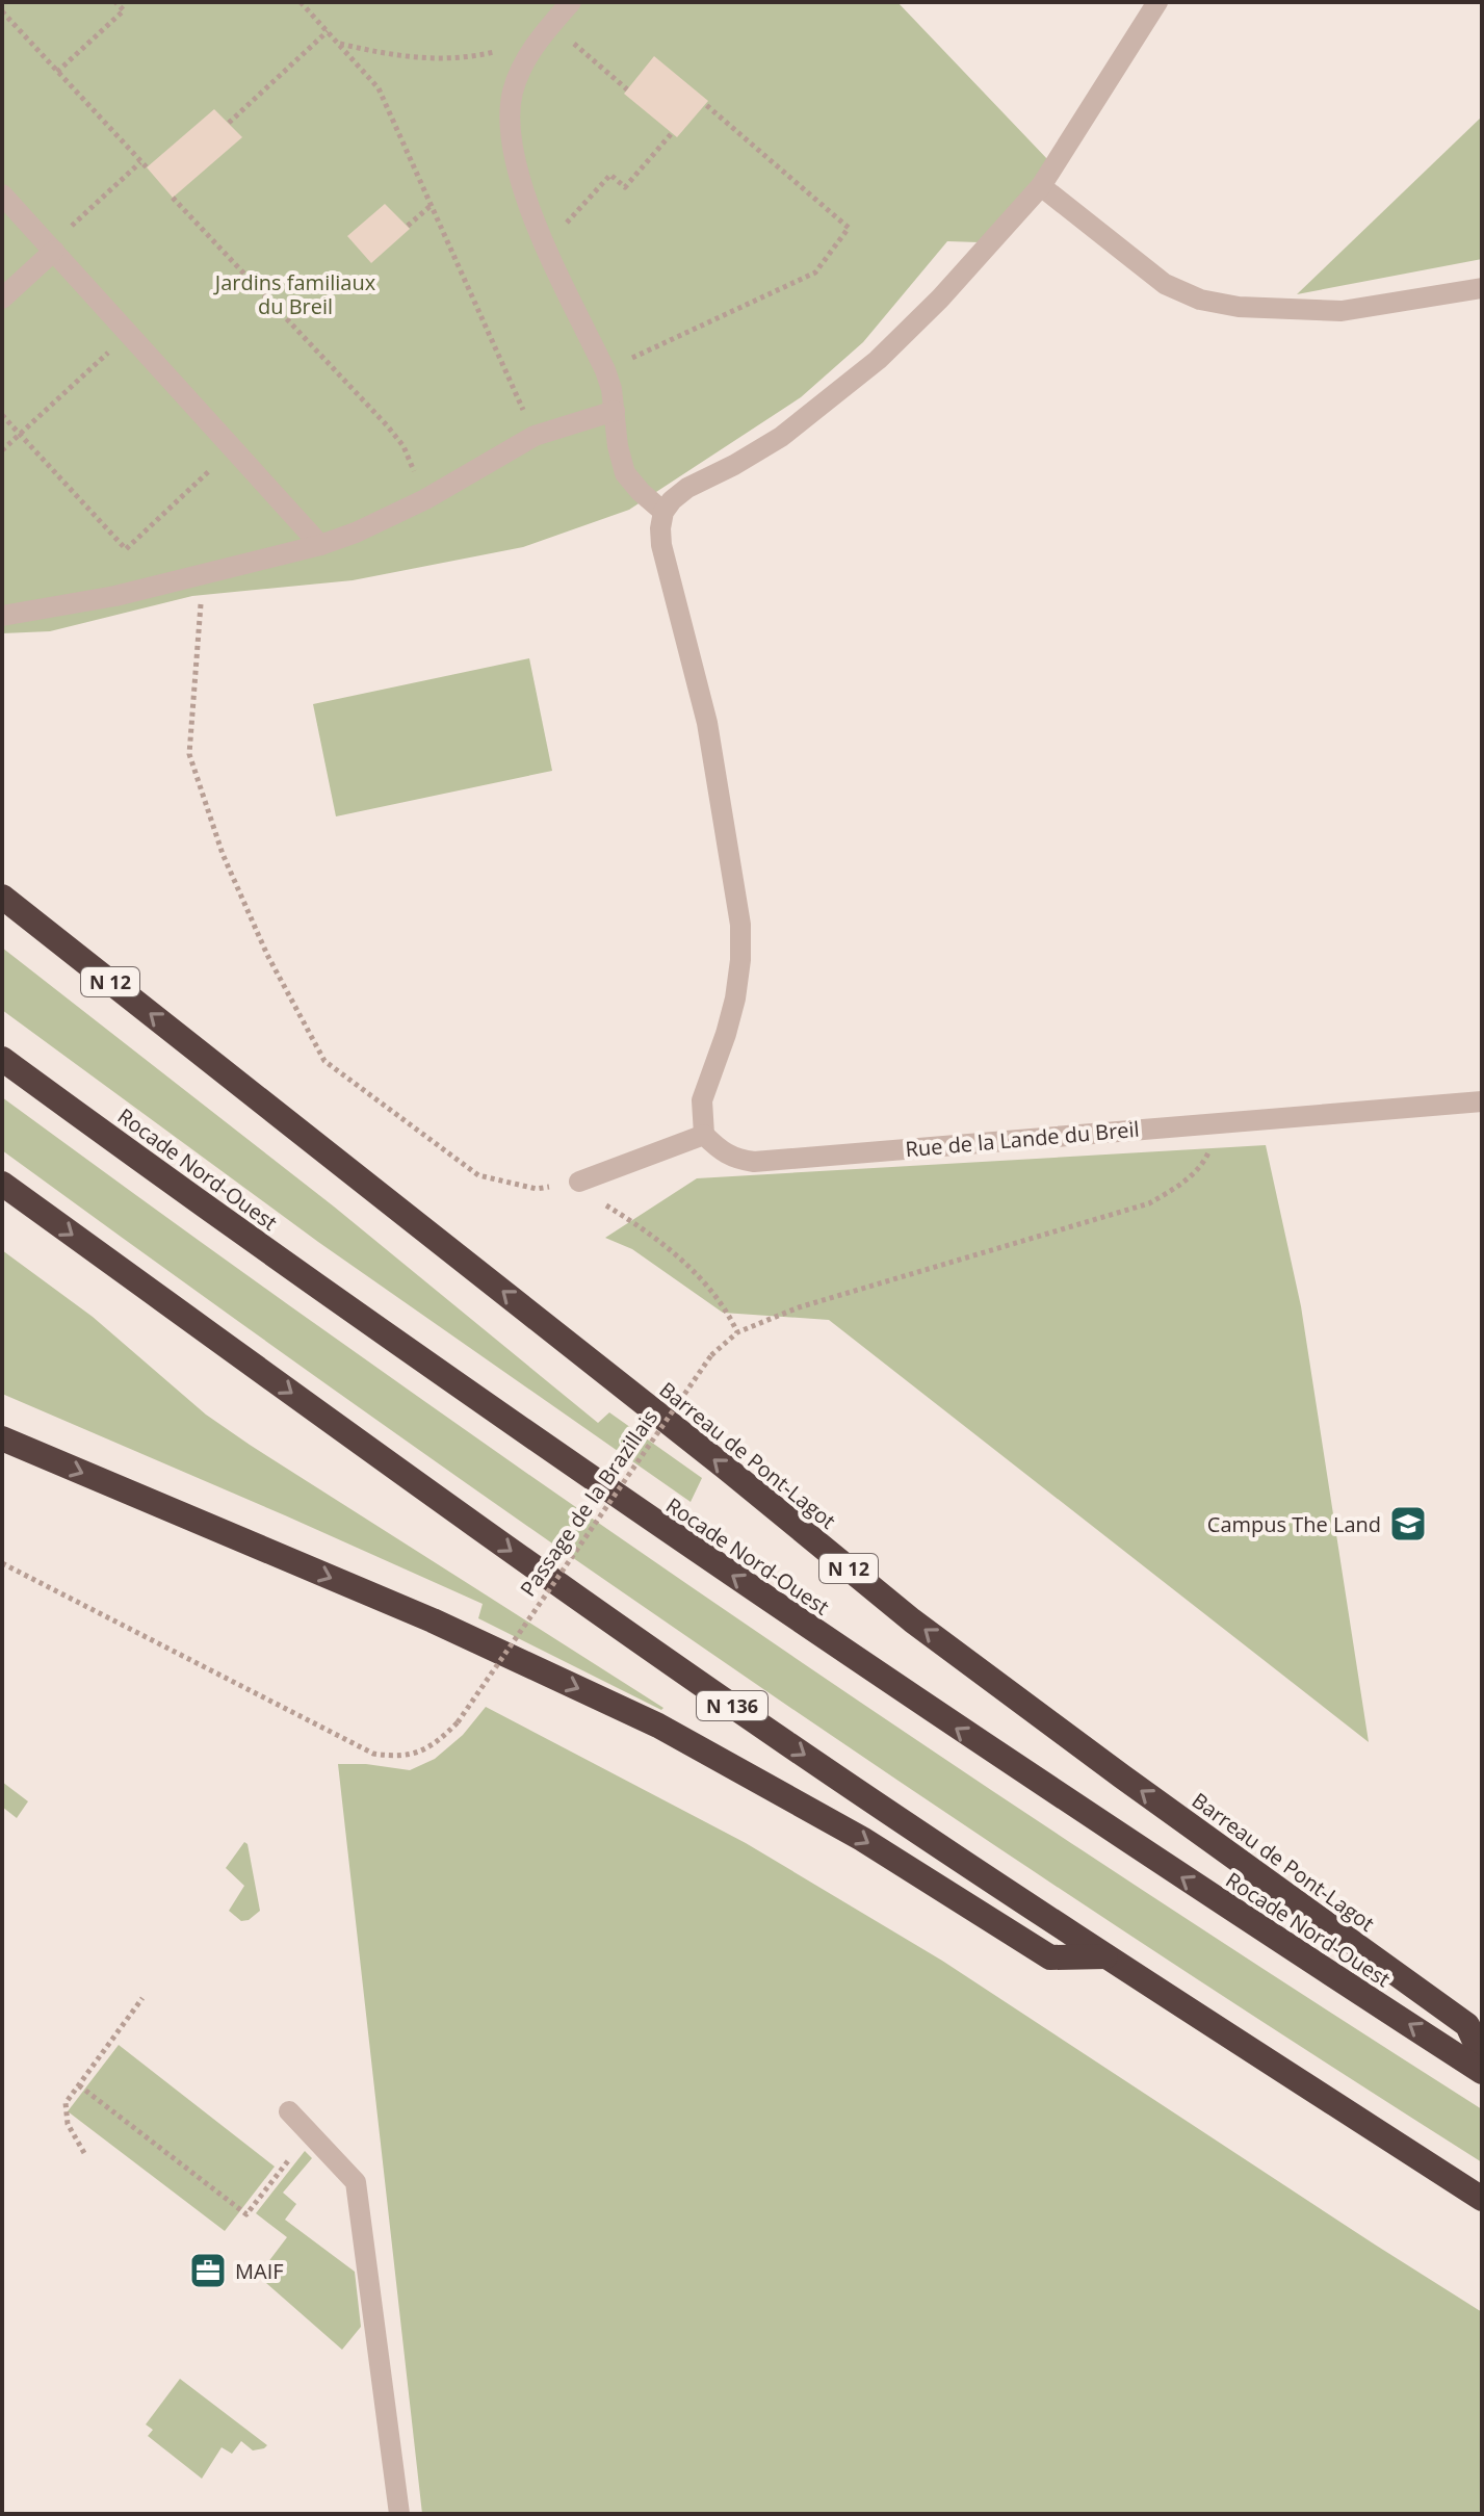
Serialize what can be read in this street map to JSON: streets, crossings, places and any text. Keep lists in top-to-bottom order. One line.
{"streets":{"highway":["N 12","Rocade Nord-Ouest","Barreau de Pont-Lagot","N 136"],"street":["Rue de la Lande du Breil"],"path":["Passage de la Brazillais"]},"crossings":[["Rue de la Lande du Breil","Passage de la Brazillais"]],"parks":["Jardins familiaux du Breil"],"places":{"school or university":["Campus The Land"],"office":["MAIF"]}}
